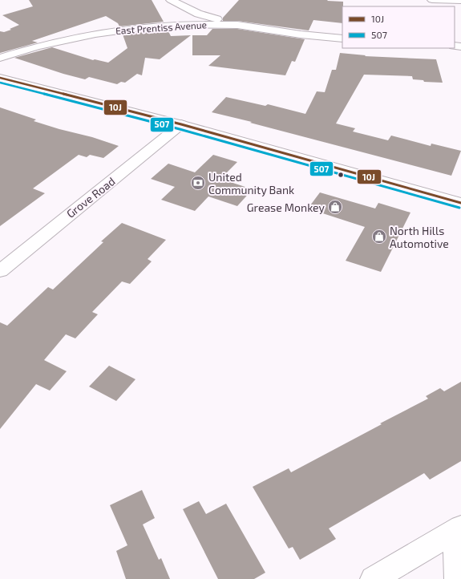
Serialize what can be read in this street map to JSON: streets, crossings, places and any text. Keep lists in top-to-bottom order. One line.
{"streets":{"main road":["East Prentiss Avenue","Grove Road"]},"places":{"bank":["United Community Bank"],"shop":["Grease Monkey","North Hills Automotive"]},"lines":["transit line 10J","transit line 507"],"legend":["10J","507"]}
